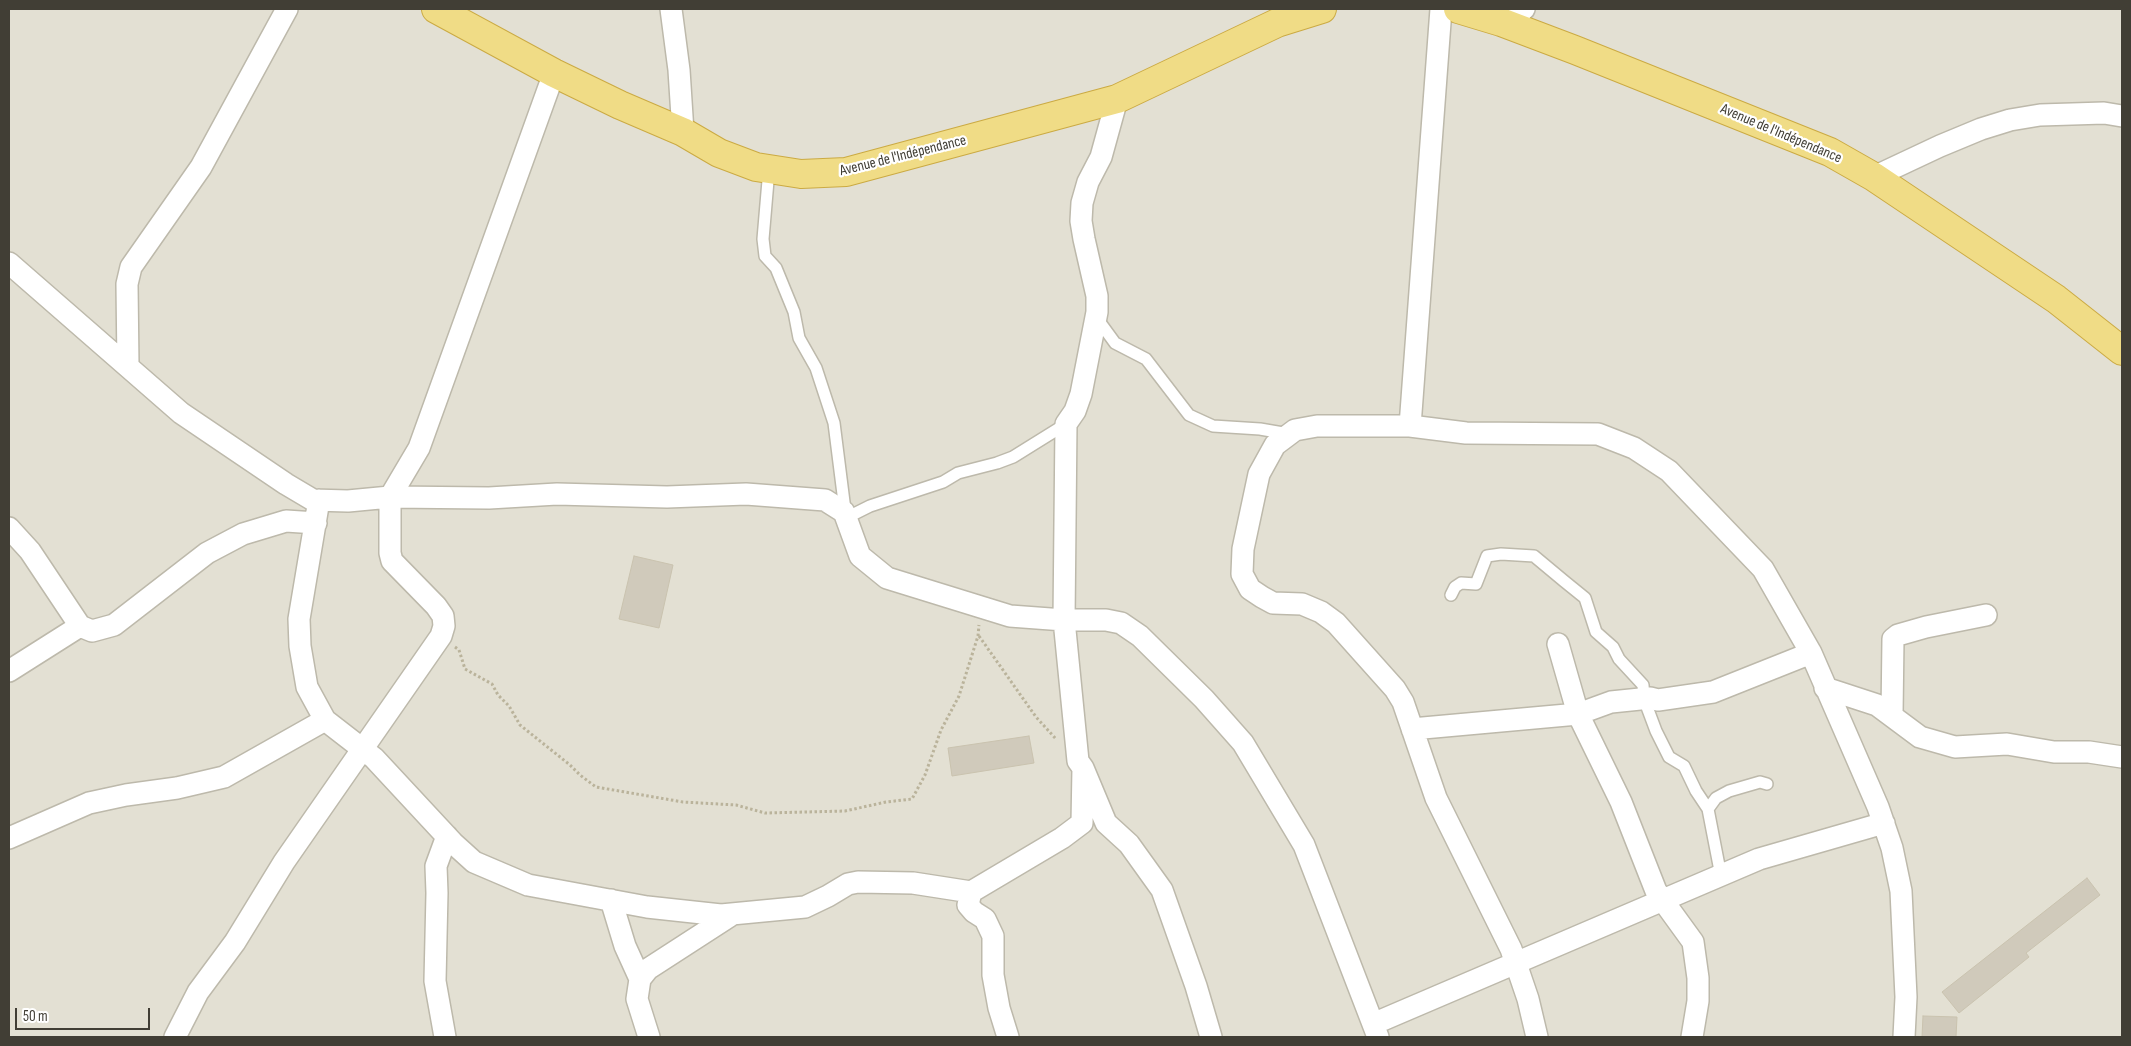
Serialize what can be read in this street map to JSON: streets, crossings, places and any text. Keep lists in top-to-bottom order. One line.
{"streets":{"highway":["Avenue de l'Indépendance"]},"scale_bar":"50 m"}
